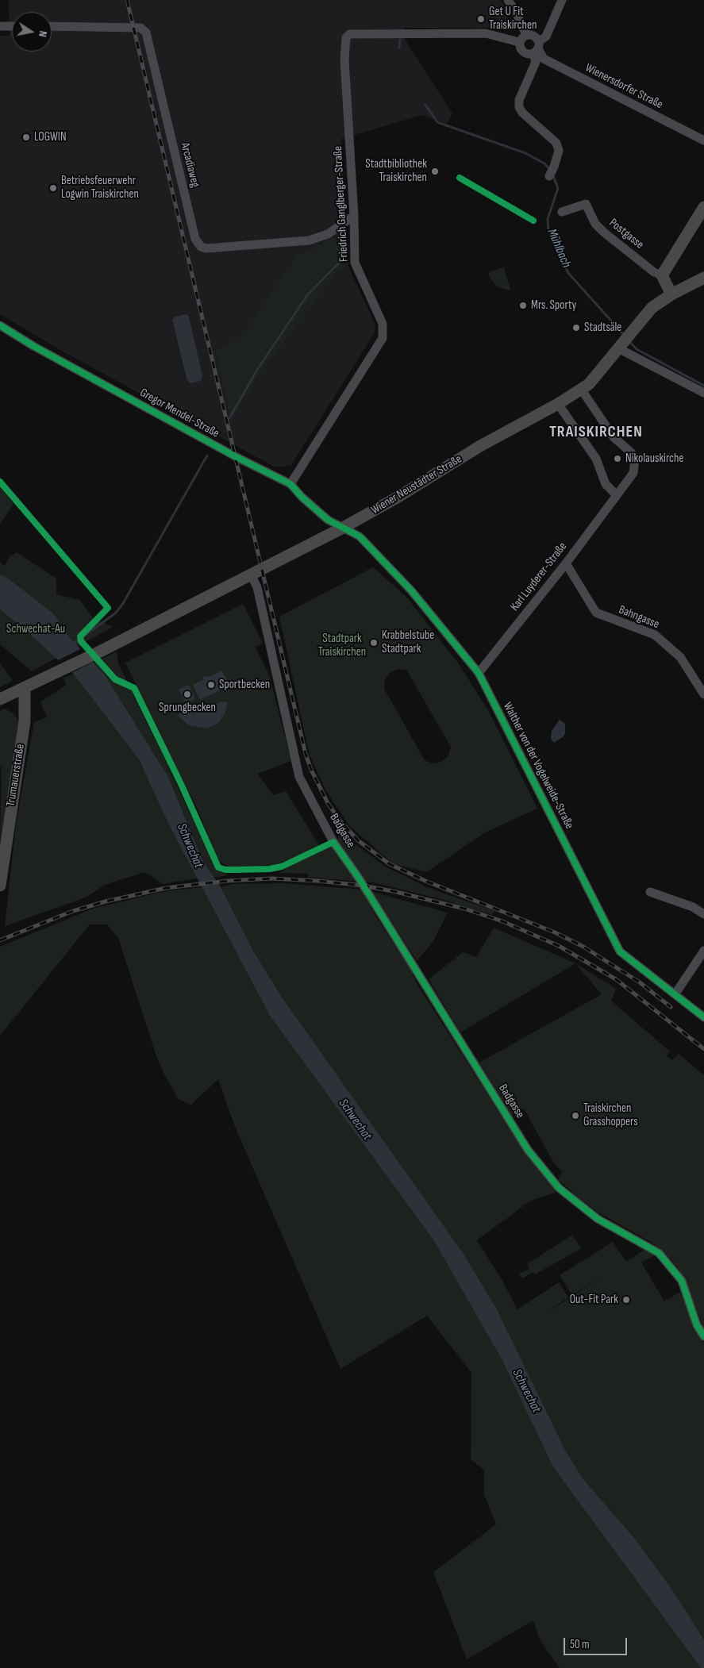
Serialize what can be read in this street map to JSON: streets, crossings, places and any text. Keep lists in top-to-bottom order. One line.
{"streets":{"main road":["Wiener Neustädter Straße","Trumauerstraße"],"street":["Wienersdorfer Straße","Arcadiaweg","Friedrich Ganglberger-Straße","Postgasse","Gregor Mendel-Straße","Karl Luyderer-Straße","Bahngasse","Walther von der Vogelweide-Straße","Badgasse"]},"crossings":[["Wienersdorfer Straße","Friedrich Ganglberger-Straße"],["Arcadiaweg","Friedrich Ganglberger-Straße"],["Friedrich Ganglberger-Straße","Gregor Mendel-Straße"],["Gregor Mendel-Straße","Wiener Neustädter Straße"],["Gregor Mendel-Straße","Walther von der Vogelweide-Straße"],["Wiener Neustädter Straße","Karl Luyderer-Straße"],["Wiener Neustädter Straße","Walther von der Vogelweide-Straße"],["Wiener Neustädter Straße","Trumauerstraße"],["Wiener Neustädter Straße","Badgasse"],["Karl Luyderer-Straße","Bahngasse"],["Karl Luyderer-Straße","Walther von der Vogelweide-Straße"]],"districts":["TRAISKIRCHEN"],"water":["Mühlbach","Schwechat"],"parks":["Schwechat-Au","Stadtpark Traiskirchen"],"places":["Get U Fit Traiskirchen","LOGWIN","Stadtbibliothek Traiskirchen","Betriebsfeuerwehr Logwin Traiskirchen","Mrs. Sporty","Stadtsäle","Nikolauskirche","Krabbelstube Stadtpark","Sportbecken","Sprungbecken","Traiskirchen Grasshoppers","Out-Fit Park"],"scale_bar":"50 m","north":"right"}
